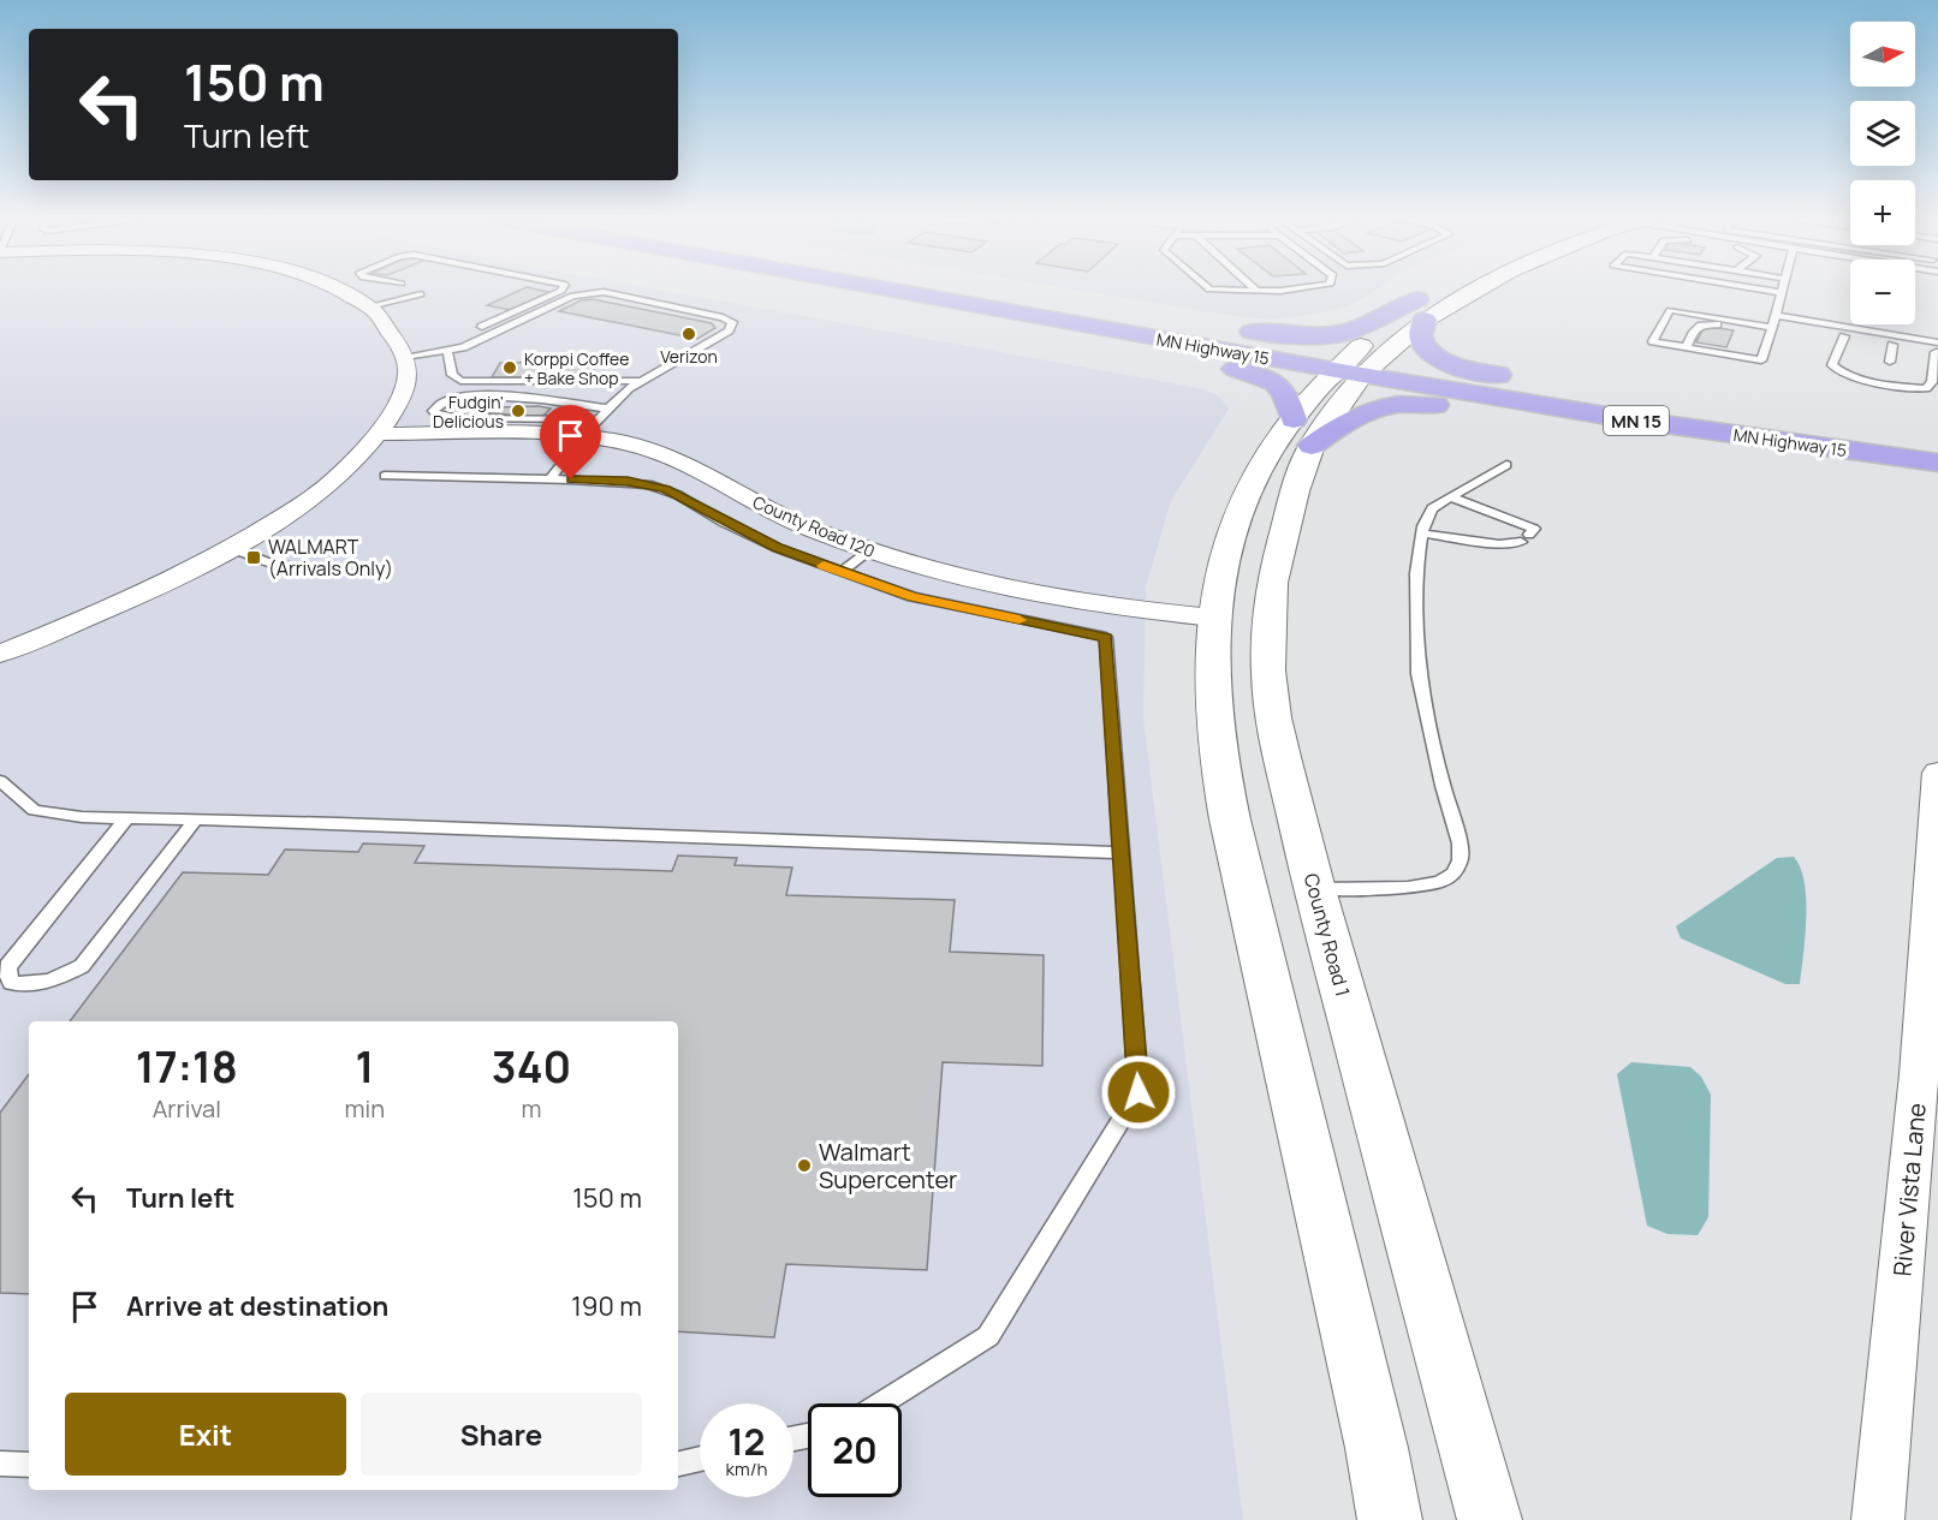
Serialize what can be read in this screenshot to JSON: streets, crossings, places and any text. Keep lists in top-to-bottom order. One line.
{"streets":{"highway":["MN Highway 15","MN 15"],"street":["County Road 120","County Road 1","River Vista Lane"]},"crossings":[["MN Highway 15","County Road 1"],["County Road 120","County Road 1"]],"places":{"other":["Verizon","Korppi Coffee + Bake Shop","Fudgin' Delicious","Walmart Supercenter"],"transit":["WALMART (Arrivals Only)"]},"north":"right","page":{"map_buttons":["+","−"],"turn":["150 m","Turn left"],"eta":["17:18","Arrival","1","min","340","m"],"list":[{"name":"Turn left","value":"150 m"},{"name":"Arrive at destination","value":"190 m"}],"buttons":["Exit","Share"],"speed":"12 km/h","limit":"20"}}
